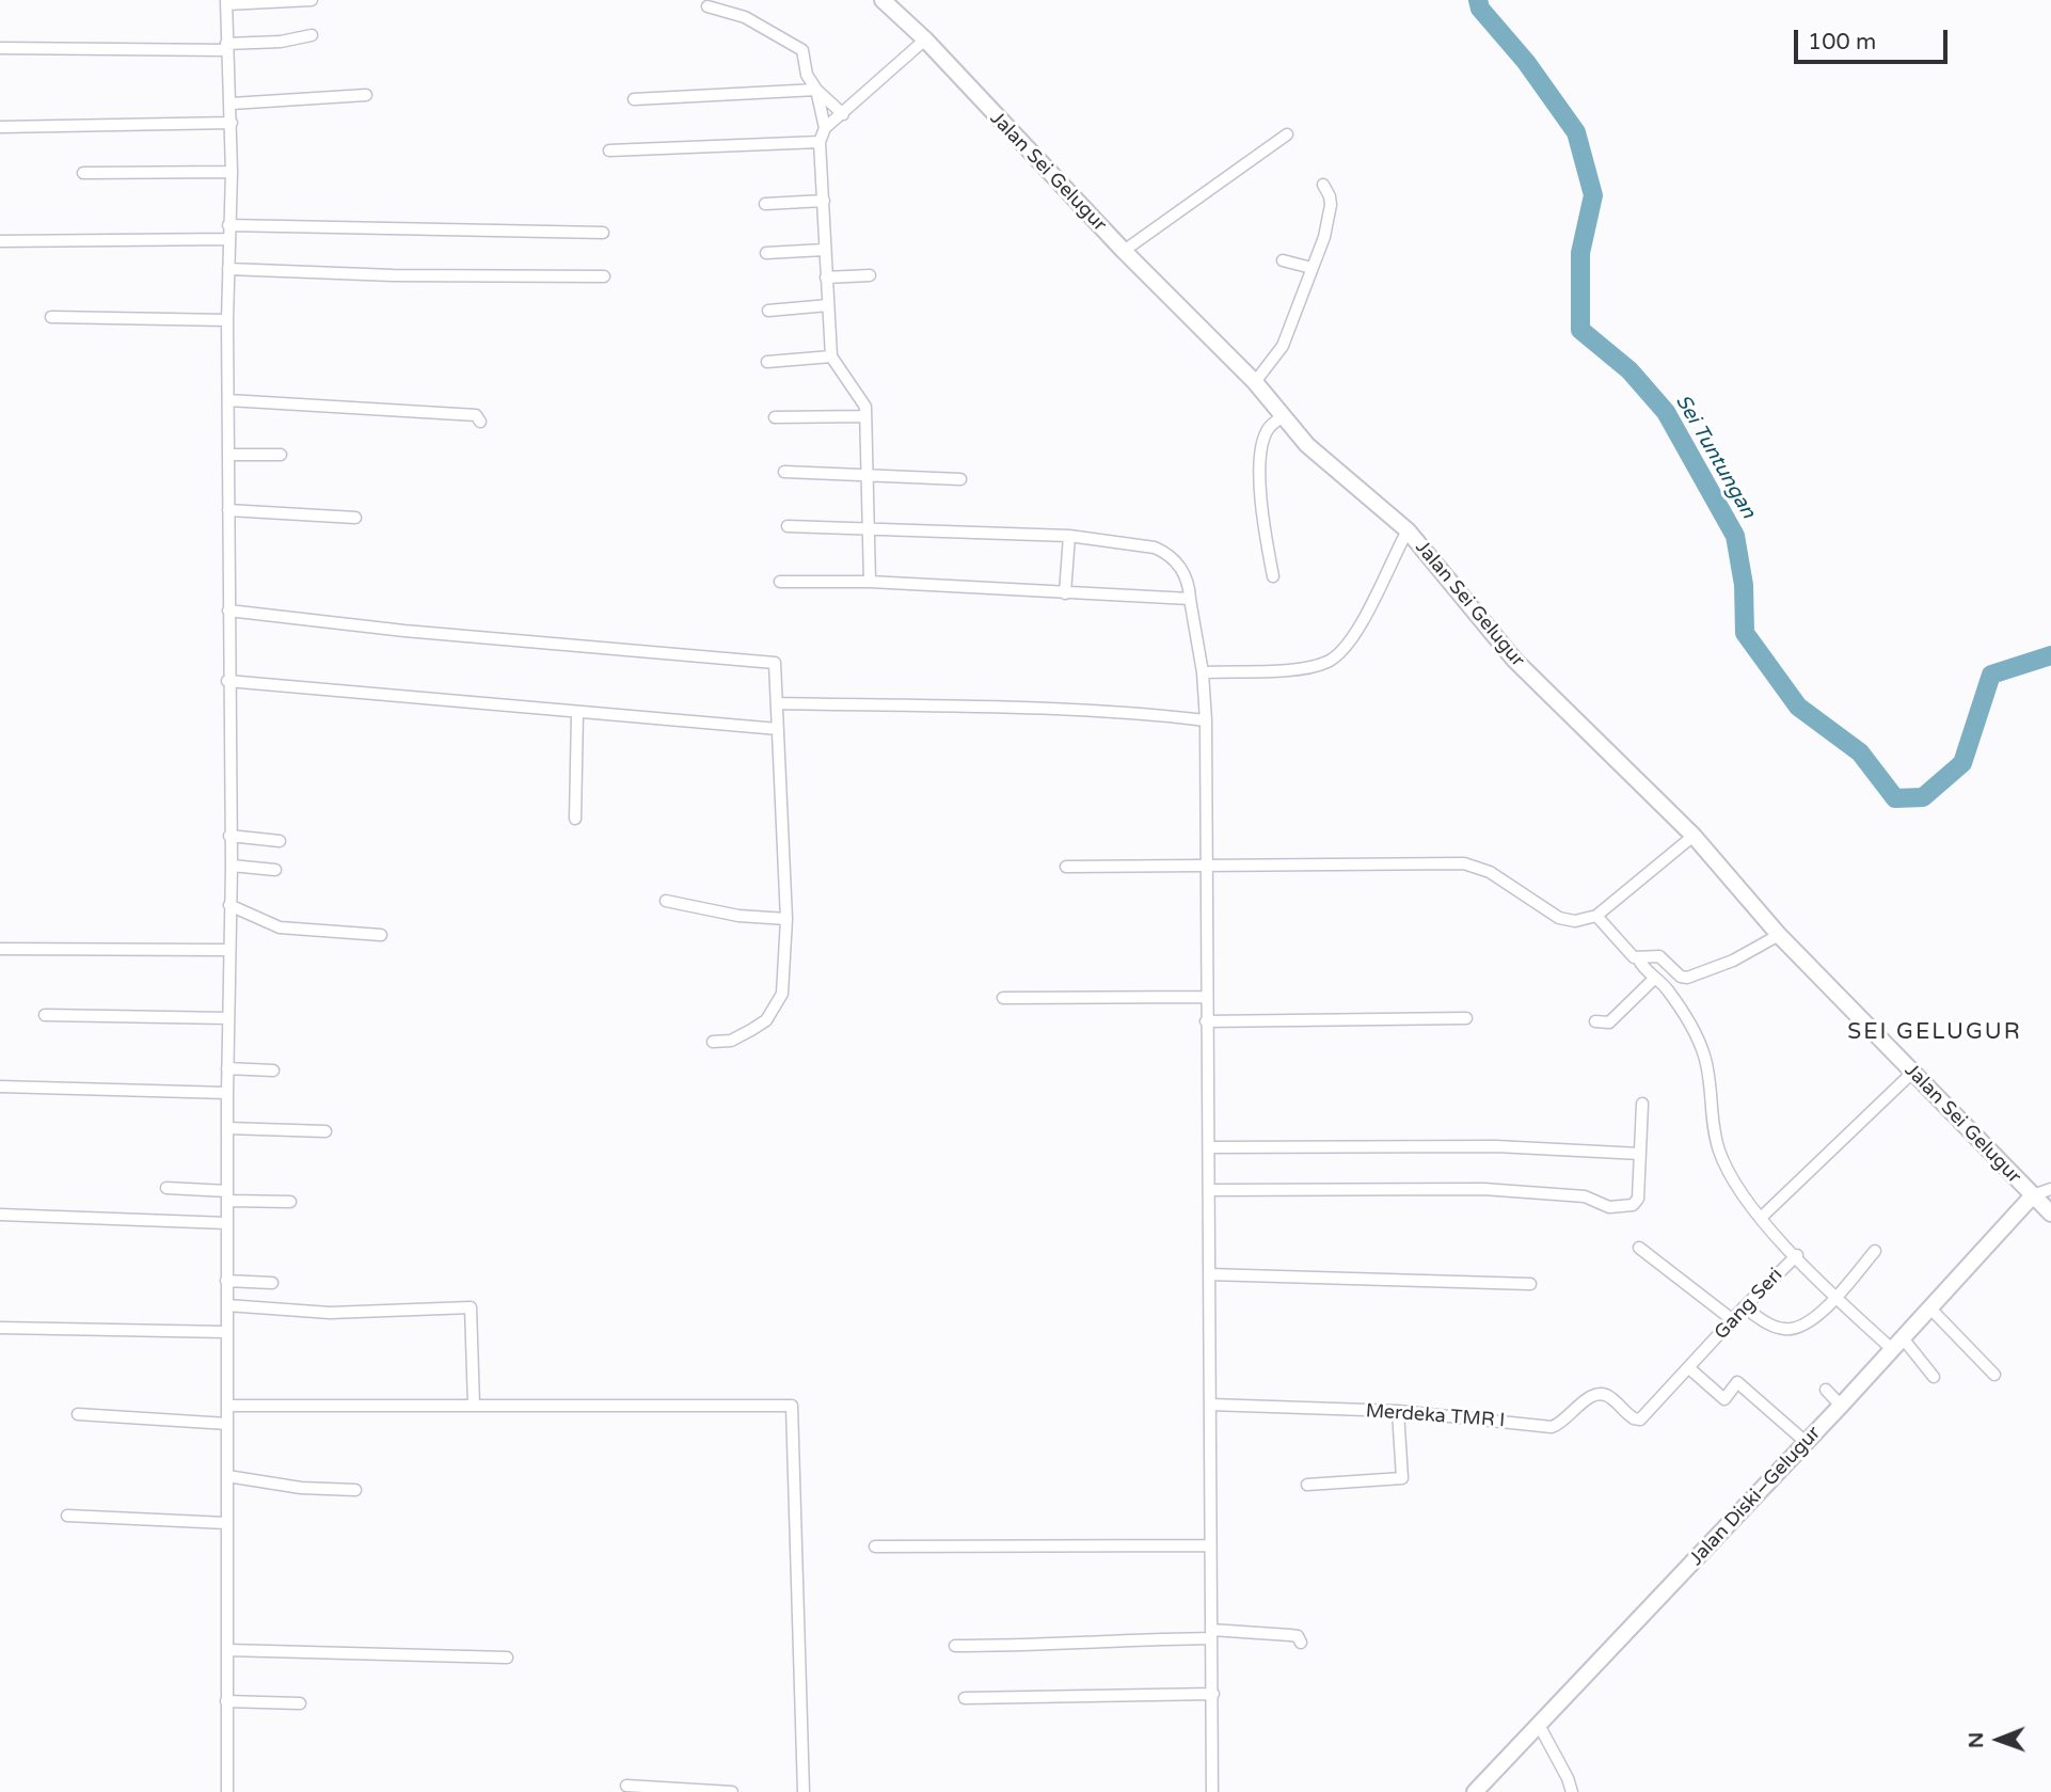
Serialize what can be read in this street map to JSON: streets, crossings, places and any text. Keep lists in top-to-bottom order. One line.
{"streets":{"main road":["Jalan Sei Gelugur","Jalan Diski–Gelugur"],"street":["Gang Seri","Merdeka TMR I"]},"crossings":[["Jalan Sei Gelugur","Jalan Diski–Gelugur"],["Gang Seri","Merdeka TMR I"],["Gang Seri","Jalan Diski–Gelugur"]],"districts":["SEI GELUGUR"],"water":["Sei Tuntungan"],"scale_bar":"100 m","north":"left"}
